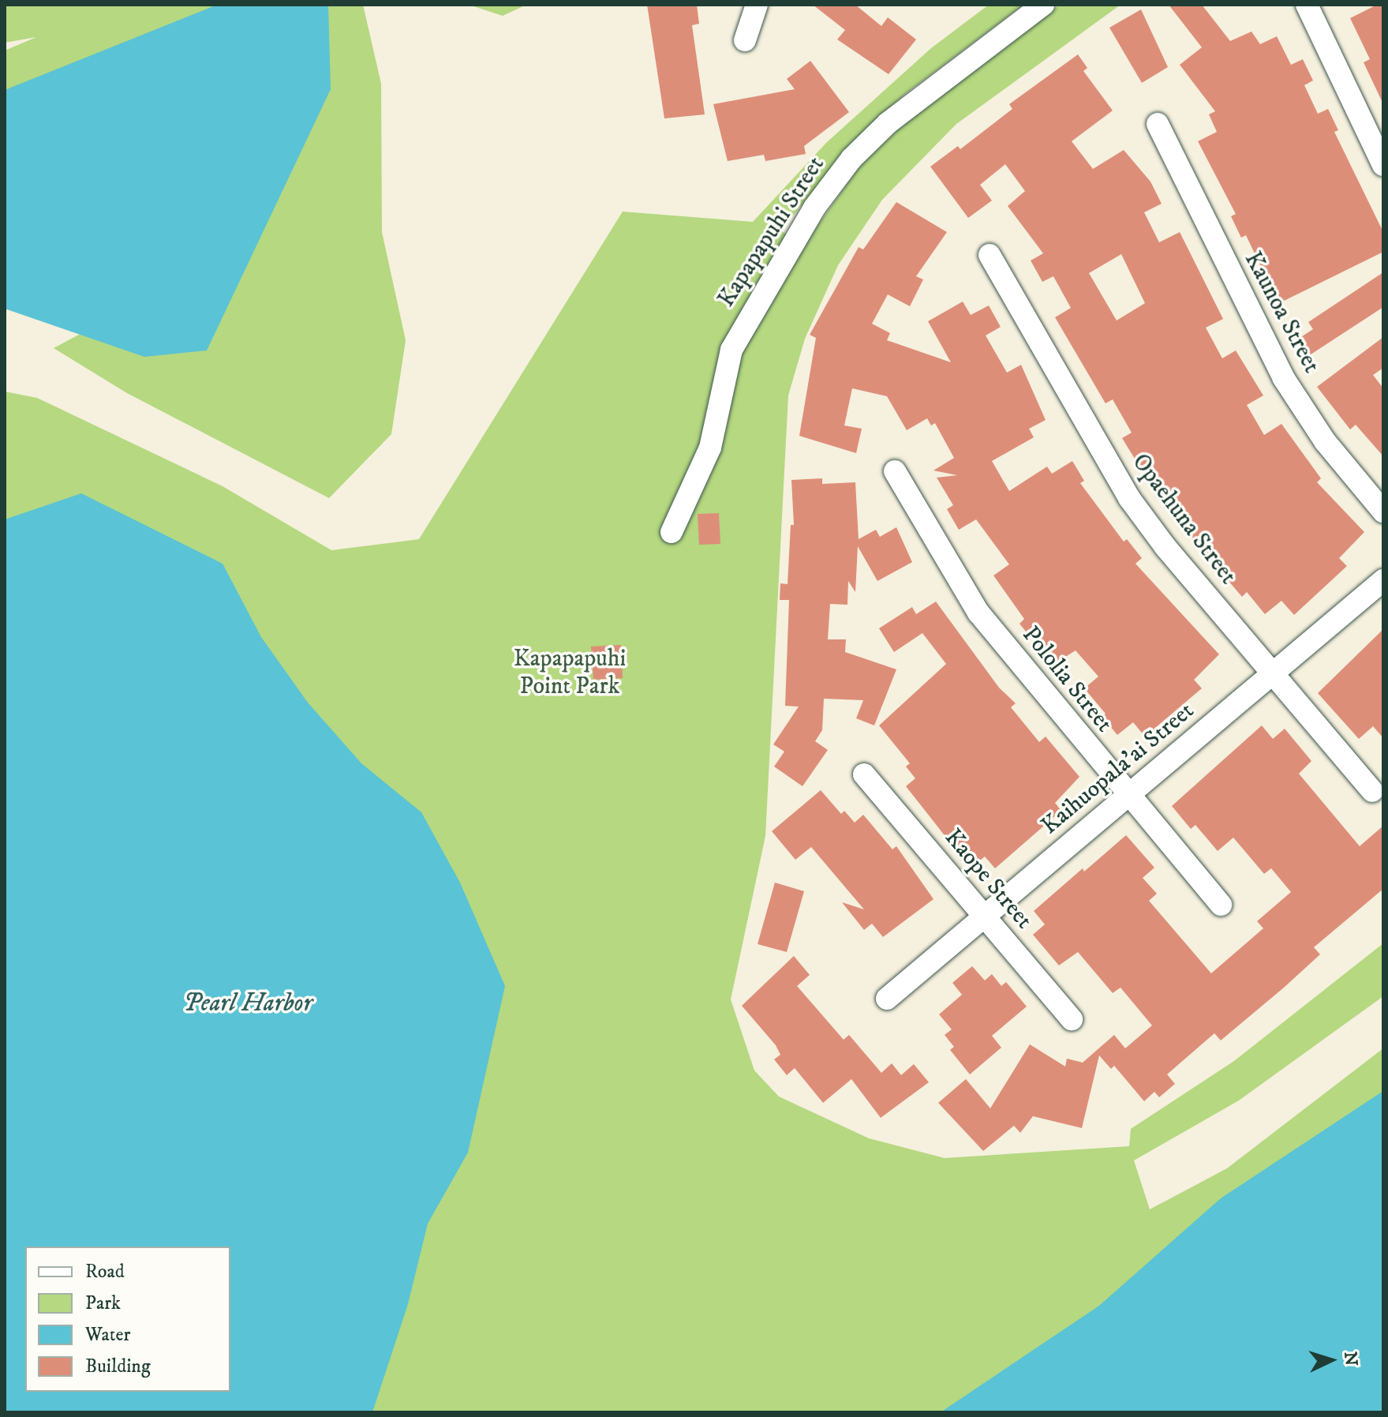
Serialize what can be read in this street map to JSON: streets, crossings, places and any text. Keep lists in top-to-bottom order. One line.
{"streets":{"street":["Kapapapuhi Street","Kaunoa Street","Opaehuna Street","Pololia Street","Kaihuopala'ai Street","Kaope Street"]},"crossings":[["Opaehuna Street","Kaihuopala'ai Street"],["Pololia Street","Kaihuopala'ai Street"],["Kaihuopala'ai Street","Kaope Street"]],"water":["Pearl Harbor"],"parks":["Kapapapuhi Point Park"],"legend":["Road","Park","Water","Building"],"north":"right"}
